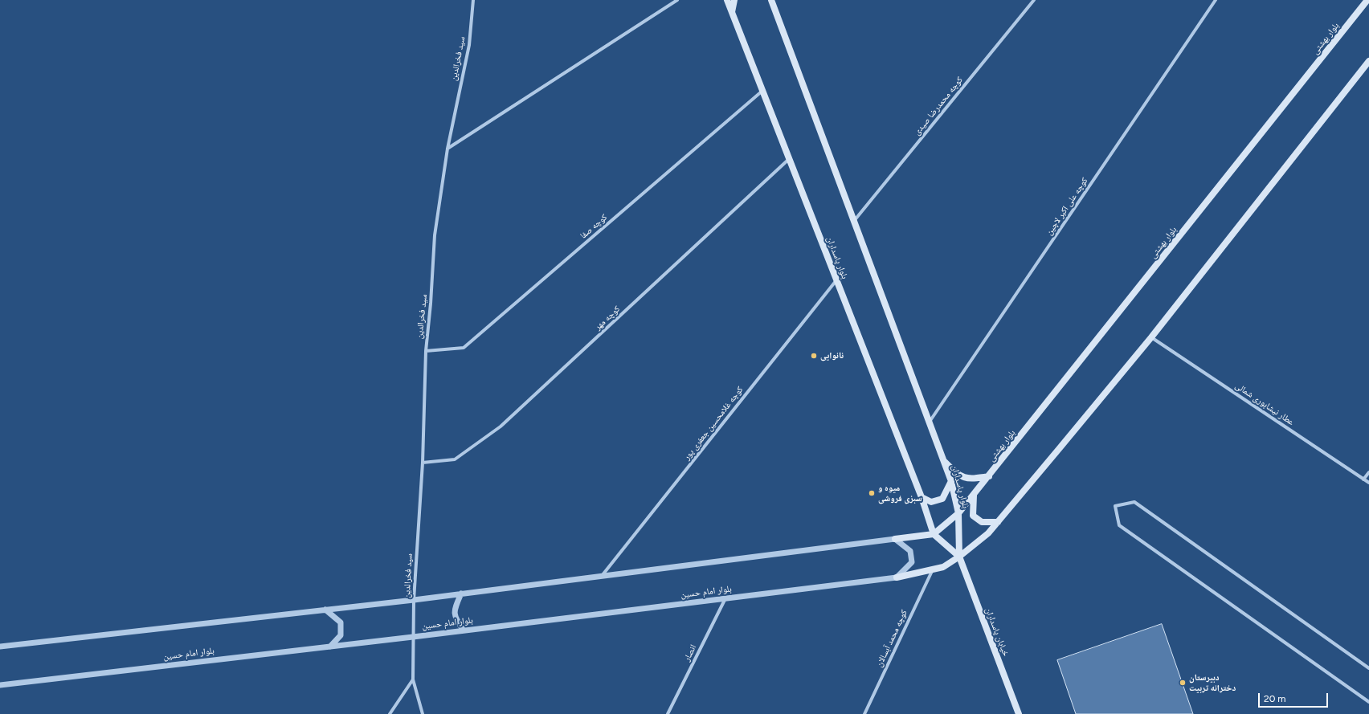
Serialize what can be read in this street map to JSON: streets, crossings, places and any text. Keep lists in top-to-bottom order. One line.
{"streets":{"main road":["بلوار بهشتی","بلوار پاسداران","خیابان پاسداران"],"street":["سید فخرالدین","کوچه محمدرضا صیدی","کوچه علی اکبر لاچین","کوچه صفا","کوچه مهر","عطار نیشابوری شمالی","کوچه غلامحسین جعفری پور","بلوار امام حسین","کوچه محمد آبسالان","انصار"]},"crossings":[["بلوار بهشتی","بلوار پاسداران"],["سید فخرالدین","کوچه صفا"],["سید فخرالدین","کوچه مهر"],["سید فخرالدین","بلوار امام حسین"],["کوچه محمدرضا صیدی","بلوار پاسداران"],["کوچه علی اکبر لاچین","بلوار پاسداران"],["کوچه صفا","بلوار پاسداران"],["بلوار پاسداران","کوچه مهر"],["بلوار پاسداران","کوچه غلامحسین جعفری پور"],["بلوار پاسداران","خیابان پاسداران"],["بلوار امام حسین","انصار"]],"places":["نانوایی","میوه و سبزی فروشی","دبیرستان دخترانه تربیت"],"scale_bar":"20 m"}
